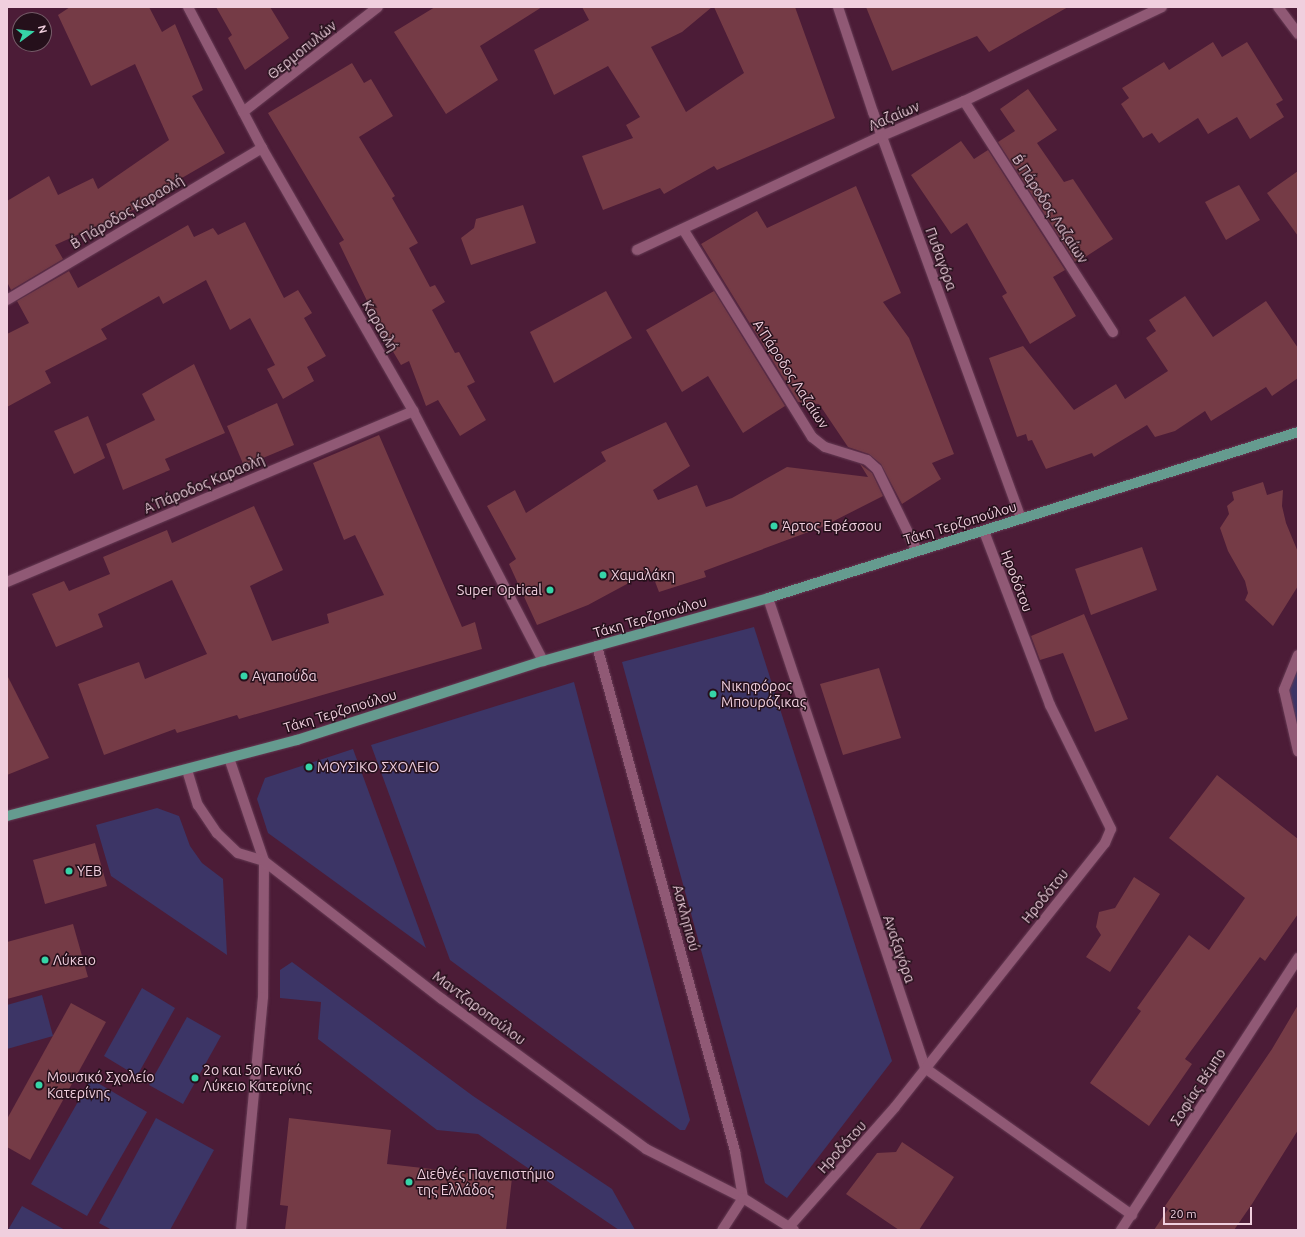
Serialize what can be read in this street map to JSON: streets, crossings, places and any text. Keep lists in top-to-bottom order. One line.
{"streets":{"main road":["Τάκη Τερζοπούλου"],"street":["Θερμοπυλών","Λαζαίων","Β΄ Πάροδος Λαζαίων","Β΄ Πάροδος Καραολή","Πυθαγόρα","Καραολή","Α΄ Πάροδος Λαζαίων","Α΄ Πάροδος Καραολή","Ηροδότου","Ασκληπιού","Αναξαγόρα","Μαντζαροπούλου","Σοφίας Βέμπο"]},"crossings":[["Θερμοπυλών","Καραολή"],["Λαζαίων","Β΄ Πάροδος Λαζαίων"],["Λαζαίων","Πυθαγόρα"],["Λαζαίων","Α΄ Πάροδος Λαζαίων"],["Β΄ Πάροδος Καραολή","Καραολή"],["Πυθαγόρα","Τάκη Τερζοπούλου"],["Καραολή","Α΄ Πάροδος Καραολή"],["Καραολή","Τάκη Τερζοπούλου"],["Α΄ Πάροδος Λαζαίων","Τάκη Τερζοπούλου"],["Τάκη Τερζοπούλου","Ηροδότου"],["Τάκη Τερζοπούλου","Ασκληπιού"],["Τάκη Τερζοπούλου","Αναξαγόρα"],["Τάκη Τερζοπούλου","Μαντζαροπούλου"],["Ηροδότου","Αναξαγόρα"],["Ηροδότου","Μαντζαροπούλου"],["Ασκληπιού","Μαντζαροπούλου"]],"places":["Άρτος Εφέσσου","Χαμαλάκη","Super Optical","Αγαπούδα","Νικηφόρος Μπουρόζικας","ΜΟΥΣΙΚΟ ΣΧΟΛΕΙΟ","ΥΕΒ","Λύκειο","2ο και 5ο Γενικό Λύκειο Κατερίνης","Μουσικό Σχολείο Κατερίνης","Διεθνές Πανεπιστήμιο της Ελλάδος"],"scale_bar":"20 m","north":"right"}
